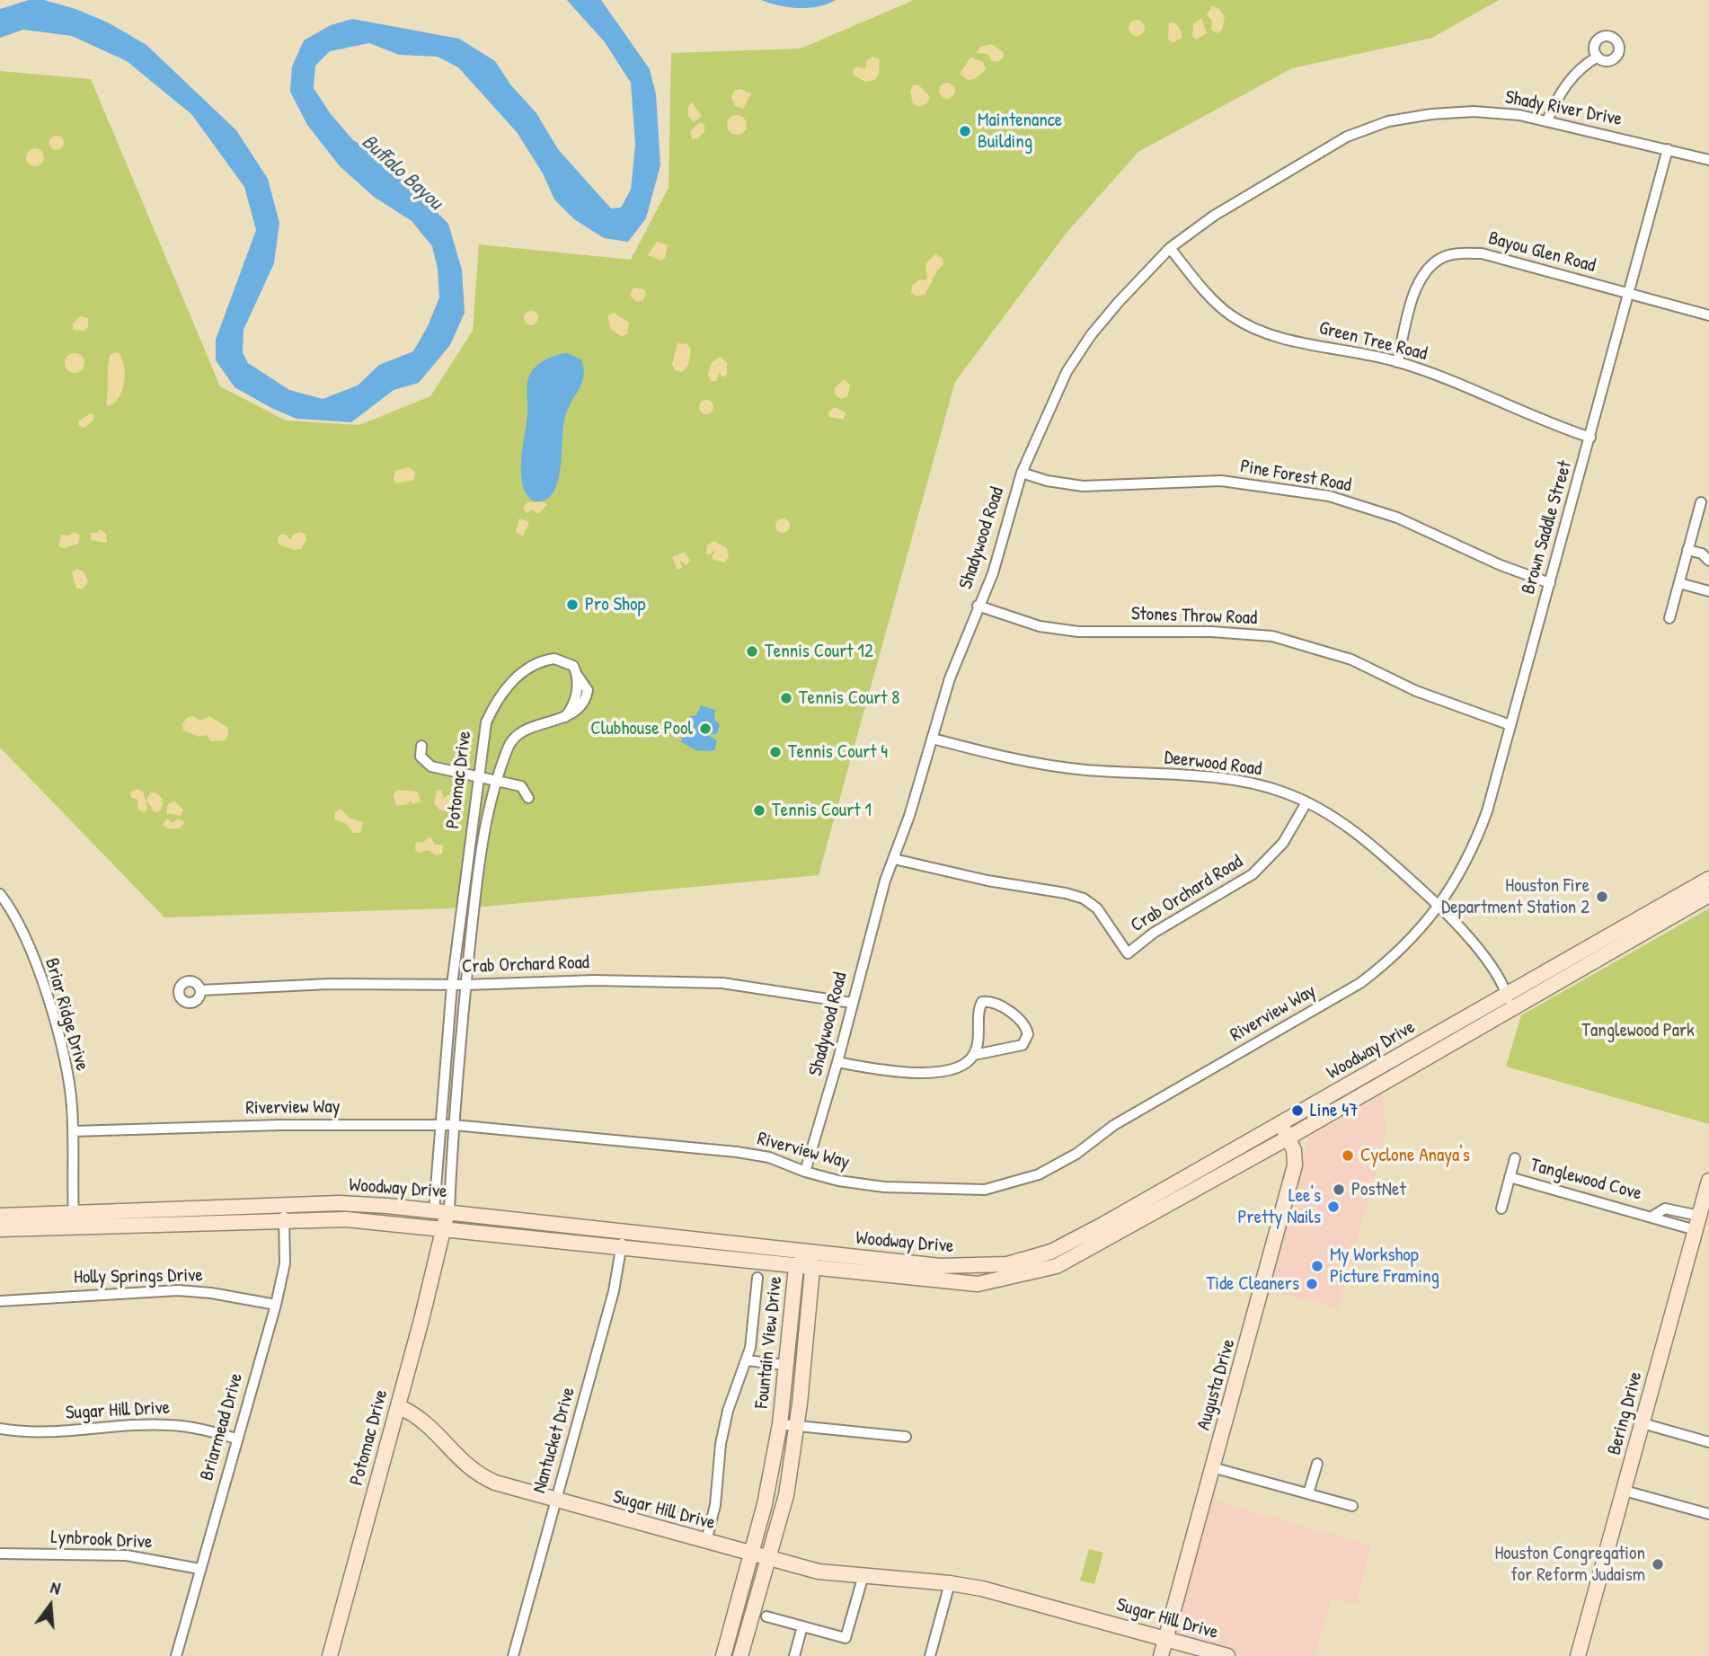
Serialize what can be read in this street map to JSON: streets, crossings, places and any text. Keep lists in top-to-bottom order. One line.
{"streets":{"main road":["Potomac Drive","Woodway Drive","Fountain View Drive","Augusta Drive","Sugar Hill Drive","Bering Drive"],"street":["Shady River Drive","Bayou Glen Road","Green Tree Road","Pine Forest Road","Brown Saddle Street","Shadywood Road","Stones Throw Road","Deerwood Road","Crab Orchard Road","Riverview Way","Briar Ridge Drive","Tanglewood Cove","Holly Springs Drive","Briarmead Drive","Nantucket Drive","Lynbrook Drive"]},"crossings":[["Shady River Drive","Brown Saddle Street"],["Shady River Drive","Shadywood Road"],["Bayou Glen Road","Green Tree Road"],["Bayou Glen Road","Brown Saddle Street"],["Green Tree Road","Brown Saddle Street"],["Green Tree Road","Shadywood Road"],["Pine Forest Road","Brown Saddle Street"],["Pine Forest Road","Shadywood Road"],["Brown Saddle Street","Stones Throw Road"],["Brown Saddle Street","Deerwood Road"],["Brown Saddle Street","Riverview Way"],["Shadywood Road","Stones Throw Road"],["Shadywood Road","Deerwood Road"],["Shadywood Road","Crab Orchard Road"],["Shadywood Road","Riverview Way"],["Deerwood Road","Crab Orchard Road"],["Deerwood Road","Riverview Way"],["Deerwood Road","Woodway Drive"],["Potomac Drive","Crab Orchard Road"],["Potomac Drive","Riverview Way"],["Potomac Drive","Woodway Drive"],["Potomac Drive","Sugar Hill Drive"],["Riverview Way","Briar Ridge Drive"],["Briar Ridge Drive","Woodway Drive"],["Woodway Drive","Fountain View Drive"],["Woodway Drive","Augusta Drive"],["Woodway Drive","Briarmead Drive"],["Woodway Drive","Nantucket Drive"],["Tanglewood Cove","Bering Drive"],["Holly Springs Drive","Briarmead Drive"],["Fountain View Drive","Sugar Hill Drive"],["Augusta Drive","Sugar Hill Drive"],["Sugar Hill Drive","Briarmead Drive"],["Sugar Hill Drive","Nantucket Drive"],["Briarmead Drive","Lynbrook Drive"]],"water":["Buffalo Bayou"],"parks":["Tanglewood Park"],"places":["Maintenance Building","Pro Shop","Tennis Court 12","Tennis Court 8","Clubhouse Pool","Tennis Court 4","Tennis Court 1","Houston Fire Department Station 2","Line 47","Cyclone Anaya's","PostNet","Lee's Pretty Nails","My Workshop Picture Framing","Tide Cleaners","Houston Congregation for Reform Judaism"],"north":"top"}
